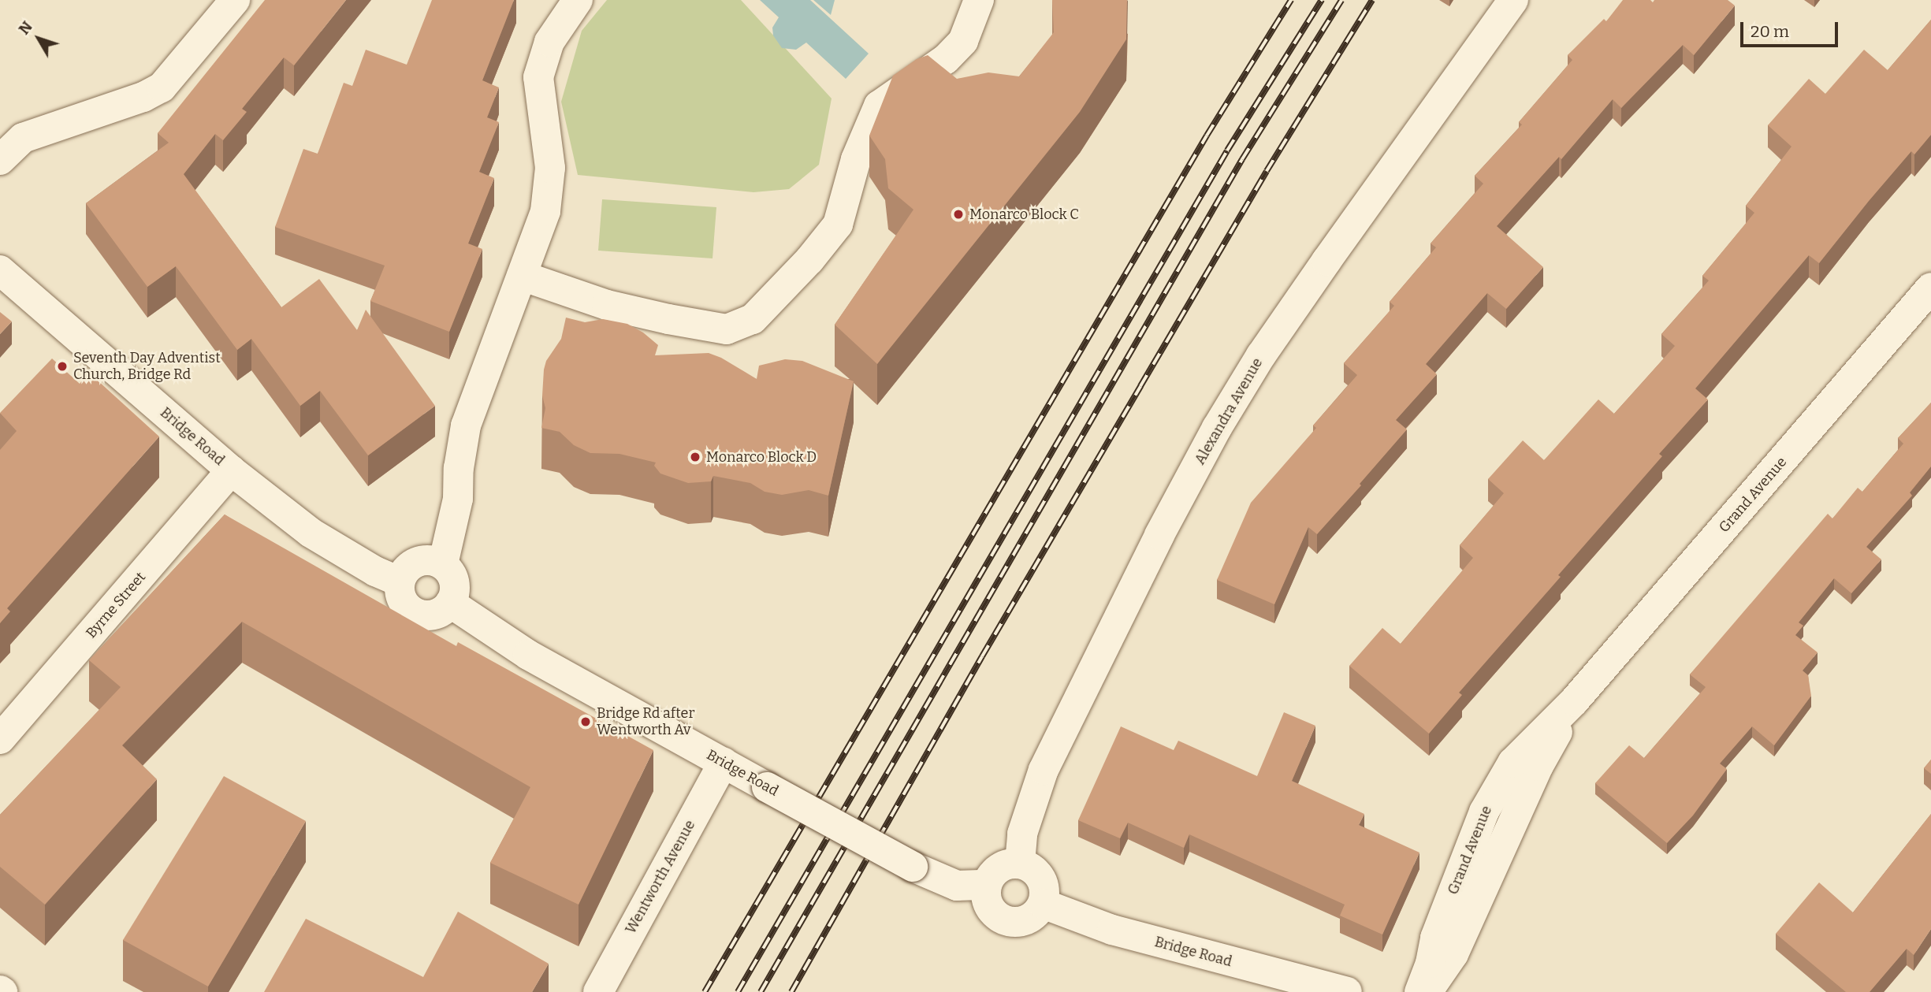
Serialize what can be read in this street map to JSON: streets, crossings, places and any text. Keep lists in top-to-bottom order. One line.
{"streets":{"street":["Alexandra Avenue","Bridge Road","Grand Avenue","Byrne Street","Wentworth Avenue"]},"crossings":[["Alexandra Avenue","Bridge Road"],["Bridge Road","Byrne Street"],["Bridge Road","Wentworth Avenue"]],"places":["Monarco Block C","Seventh Day Adventist Church, Bridge Rd","Monarco Block D","Bridge Rd after Wentworth Av"],"scale_bar":"20 m","north":"top left"}
